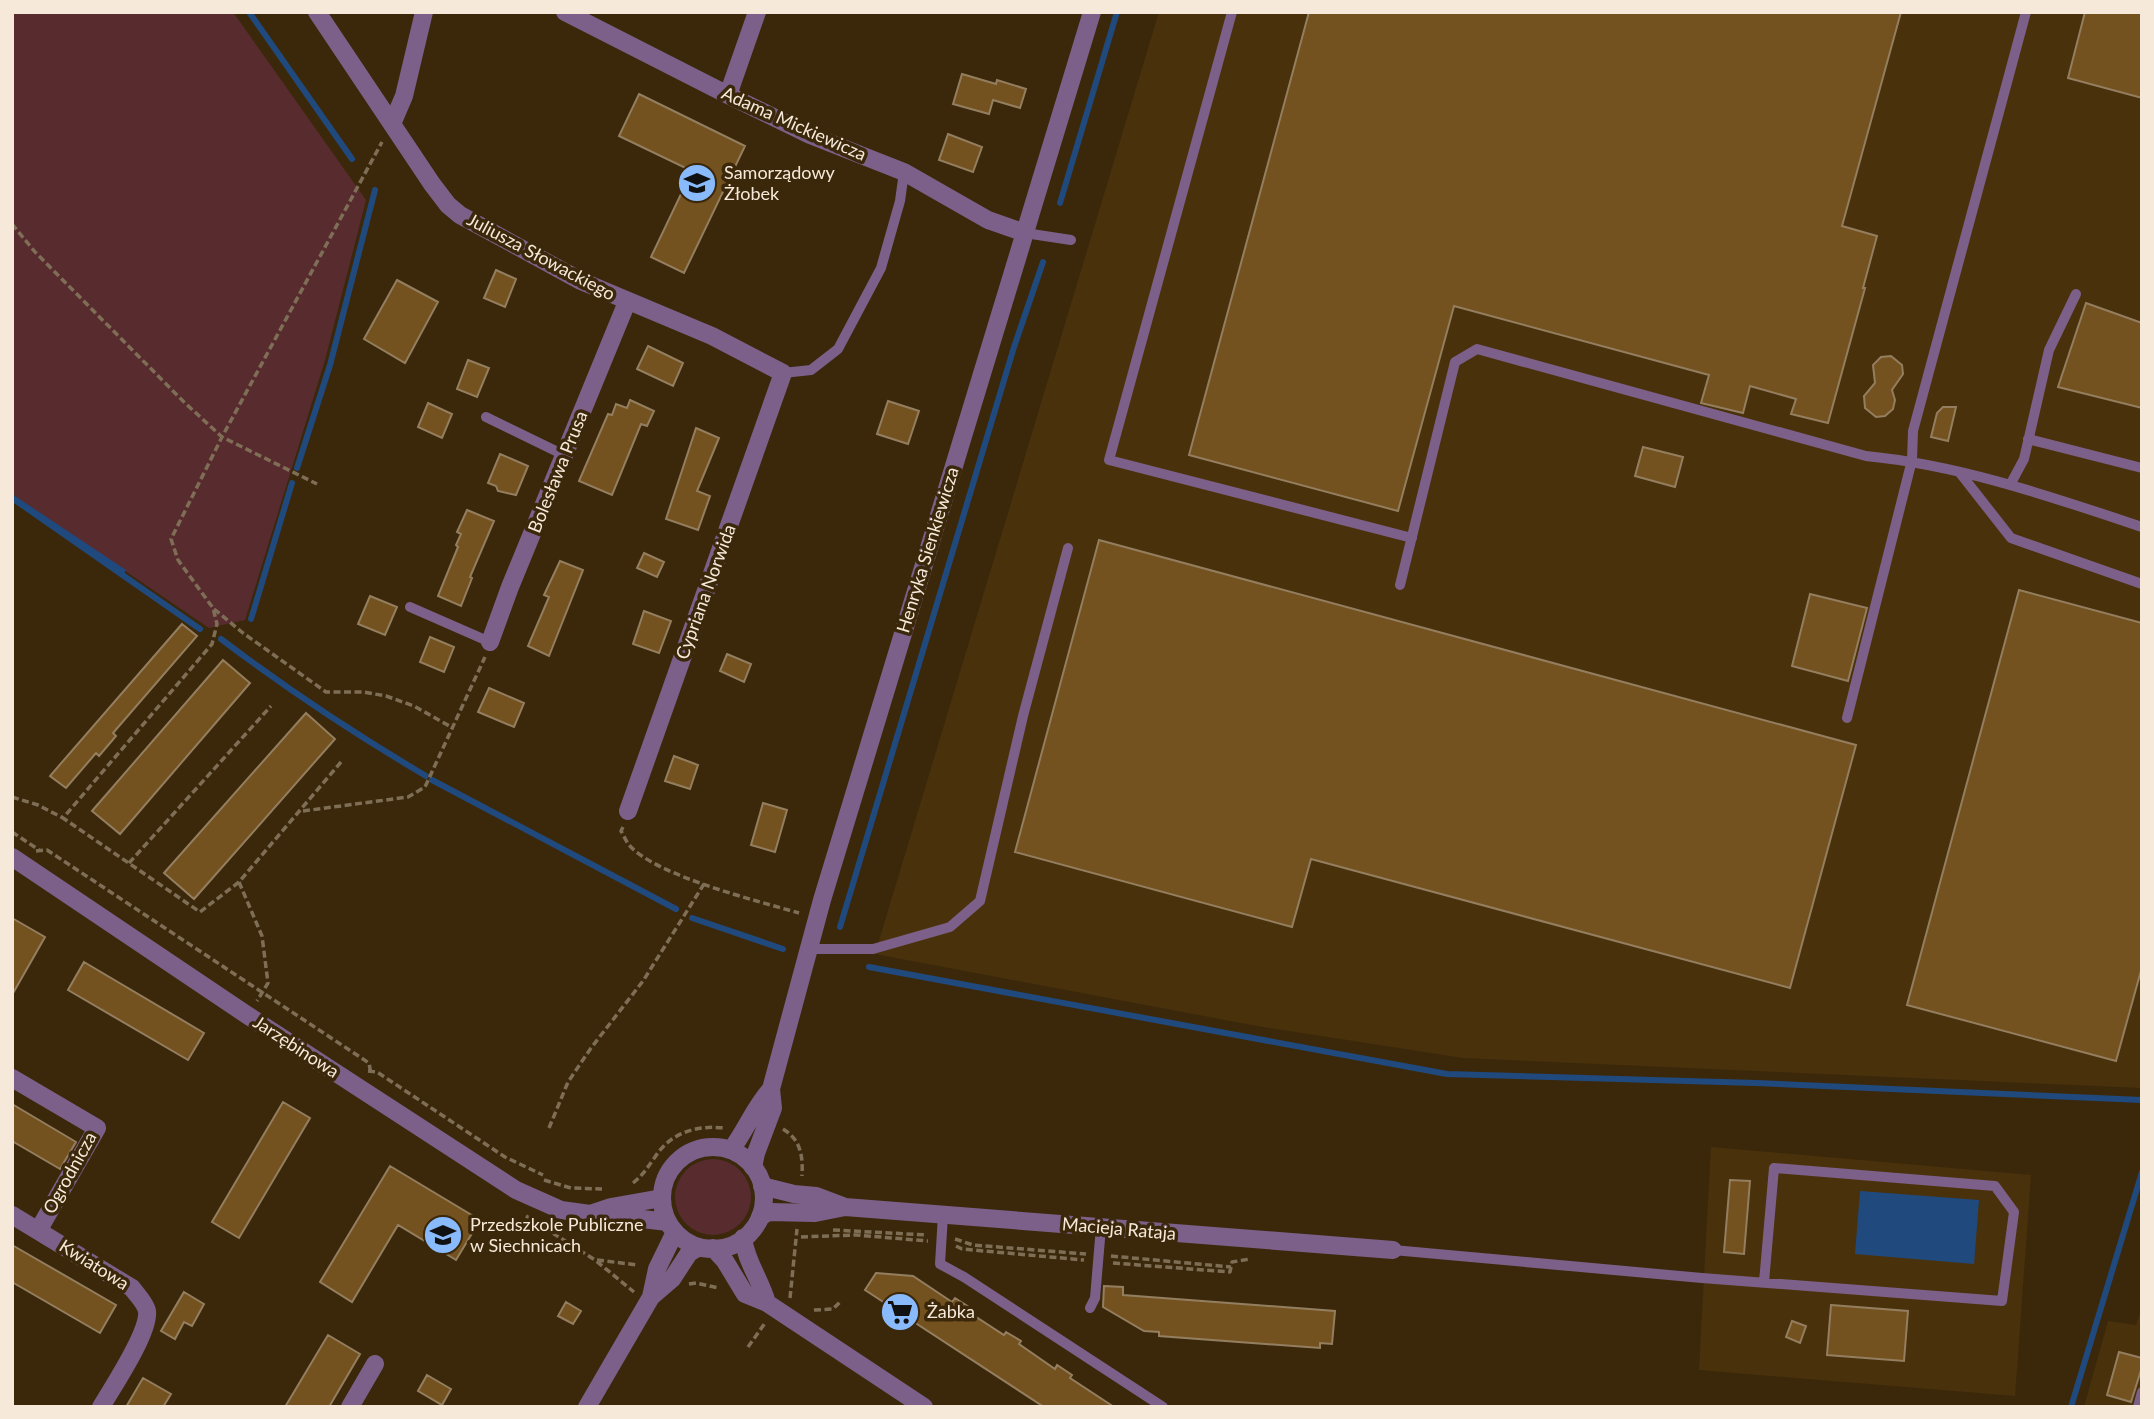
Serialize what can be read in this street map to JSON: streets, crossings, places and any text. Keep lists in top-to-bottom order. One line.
{"streets":{"street":["Adama Mickiewicza","Juliusza Słowackiego","Bolesława Prusa","Henryka Sienkiewicza","Cypriana Norwida","Jarzębinowa","Ogrodnicza","Macieja Rataja","Kwiatowa"]},"crossings":[["Adama Mickiewicza","Henryka Sienkiewicza"],["Juliusza Słowackiego","Bolesława Prusa"],["Juliusza Słowackiego","Cypriana Norwida"],["Henryka Sienkiewicza","Jarzębinowa"],["Henryka Sienkiewicza","Macieja Rataja"],["Jarzębinowa","Macieja Rataja"],["Ogrodnicza","Kwiatowa"]],"places":{"school or university":["Samorządowy Żłobek","Przedszkole Publiczne w Siechnicach"],"supermarket":["Żabka"]}}
